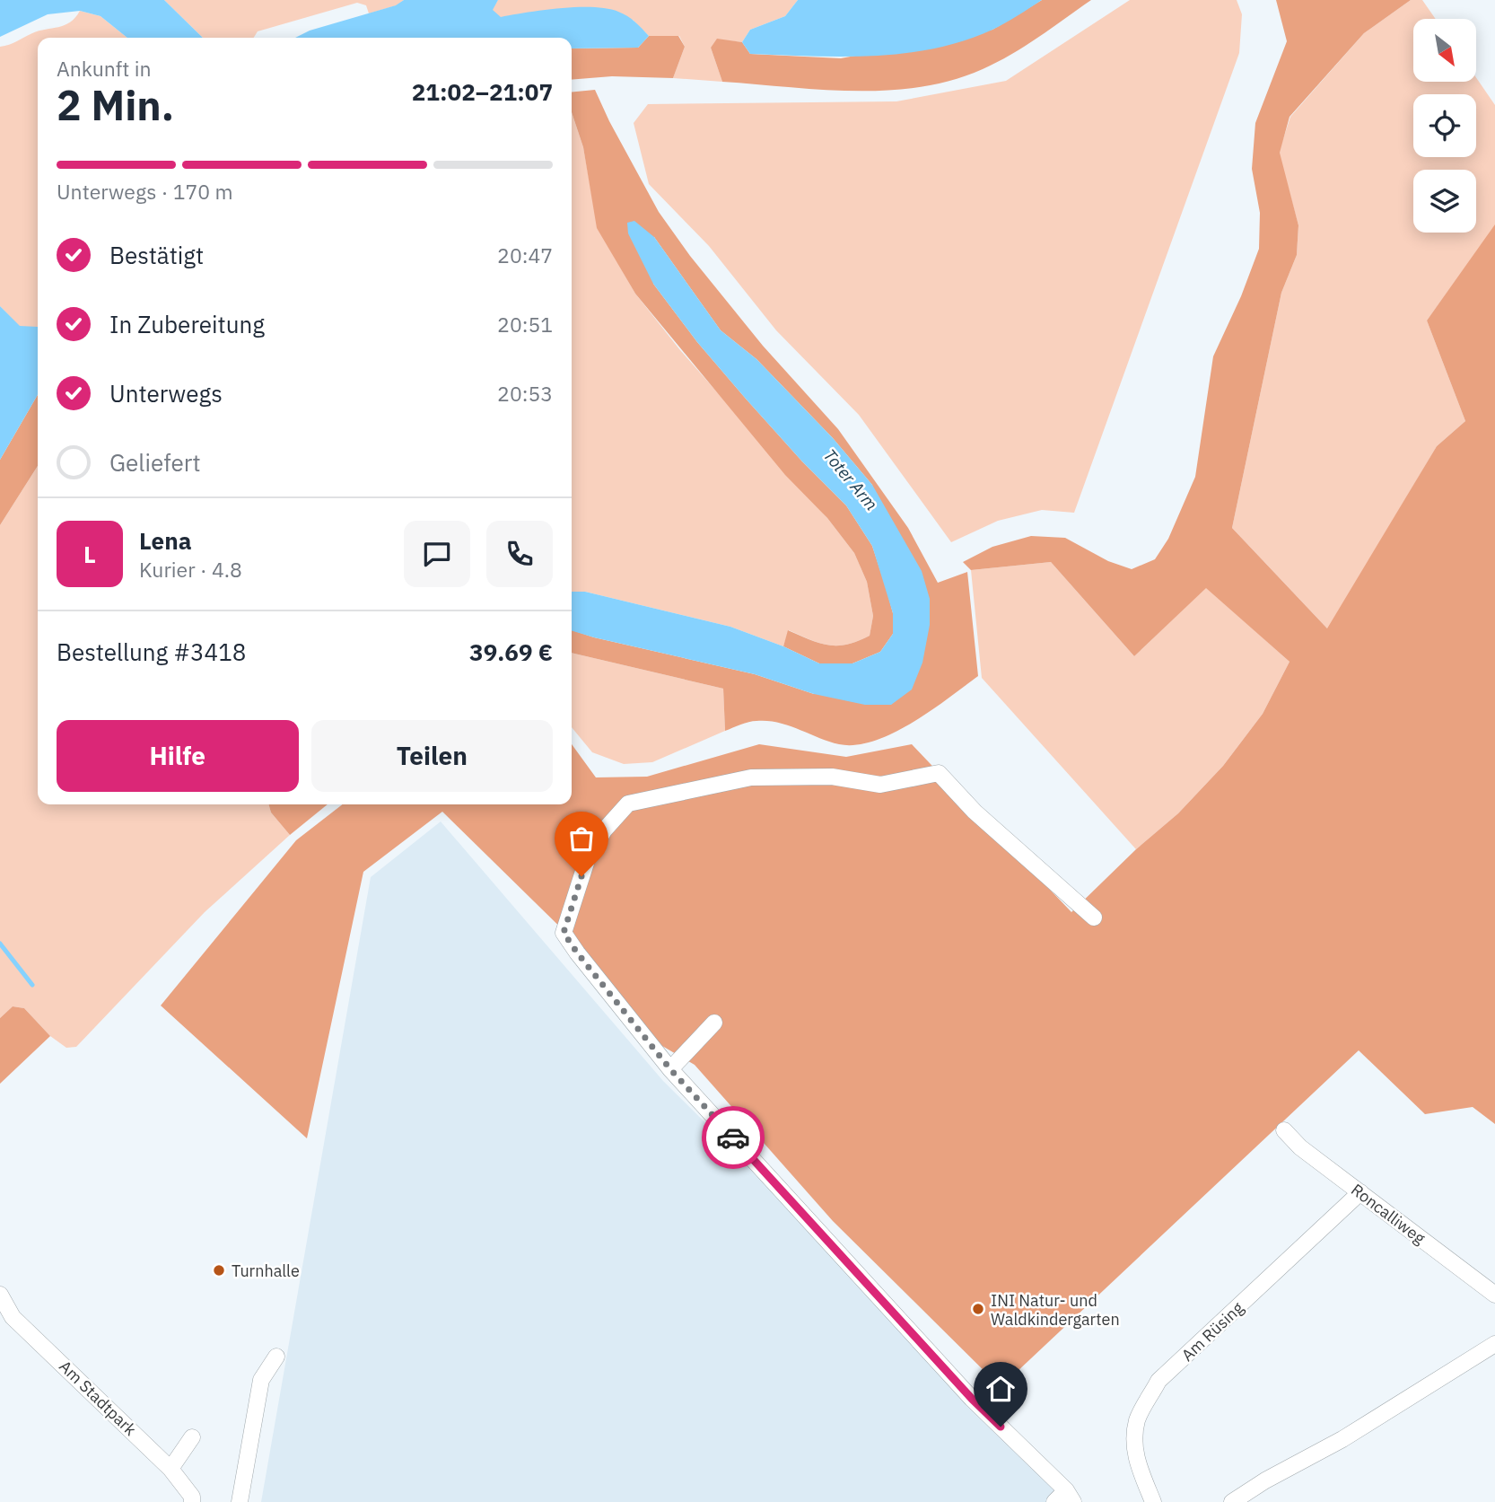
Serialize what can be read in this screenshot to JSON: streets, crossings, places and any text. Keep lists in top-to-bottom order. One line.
{"streets":{"street":["Roncalliweg","Am Rüsing","Am Stadtpark"]},"crossings":[["Roncalliweg","Am Rüsing"]],"water":["Toter Arm"],"places":["Turnhalle","INI Natur- und Waldkindergarten"],"north":"bottom right","page":{"heading":["2 Min.","Ankunft in","21:02–21:07"],"panel":["Lena","Kurier · 4.8","Bestellung #3418","39.69 €"],"bar":"Unterwegs · 170 m","list":[["Bestätigt","20:47"],["In Zubereitung","20:51"],["Unterwegs","20:53"],"Geliefert"],"round":"L","buttons":["Hilfe","Teilen"]}}
